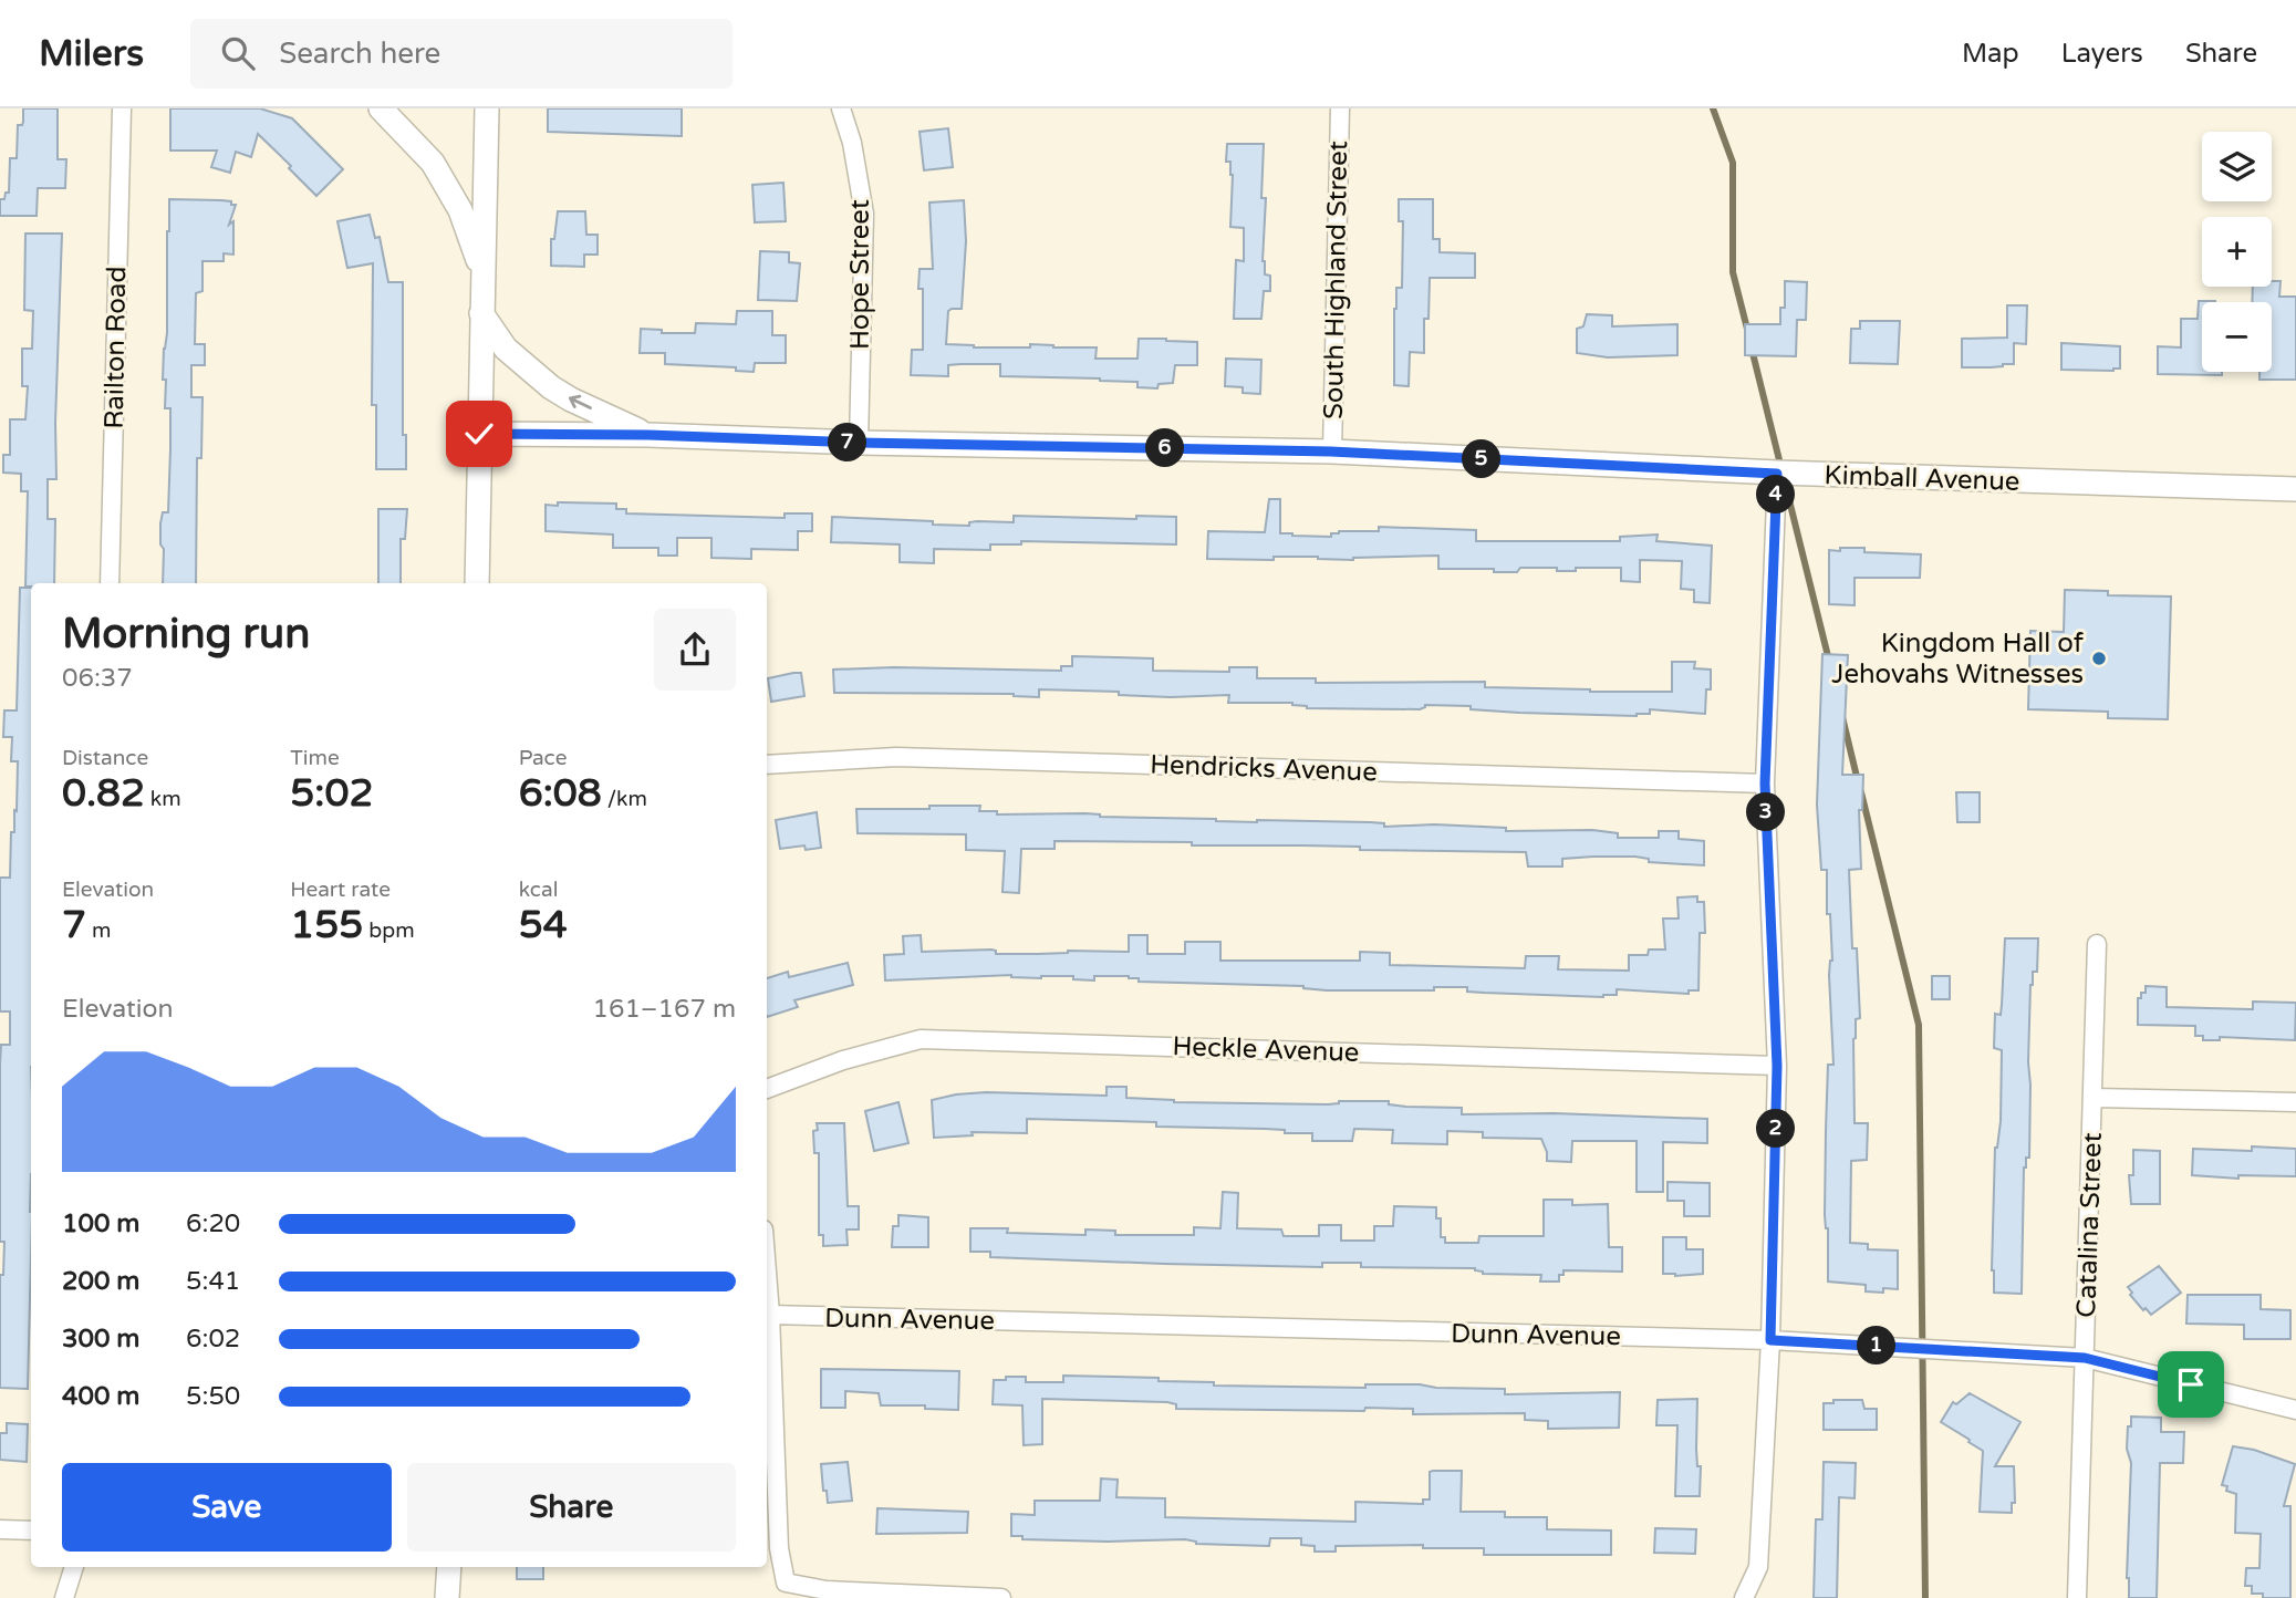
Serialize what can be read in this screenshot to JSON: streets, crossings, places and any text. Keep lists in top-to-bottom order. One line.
{"streets":{"main road":["Kimball Avenue"],"street":["Hope Street","South Highland Street","Railton Road","Hendricks Avenue","Heckle Avenue","Catalina Street","Dunn Avenue"]},"crossings":[["Hope Street","Kimball Avenue"],["South Highland Street","Kimball Avenue"],["Catalina Street","Dunn Avenue"]],"places":["Kingdom Hall of Jehovahs Witnesses"],"page":{"header":"Milers","search":"Search here","nav":["Map","Layers","Share"],"map_buttons":["+","−"],"pins":["7","6","5","4","3","2","1"],"heading":["Morning run","06:37"],"stats":[["Distance","0.82 km"],["Time","5:02"],["Pace","6:08 /km"],["Elevation","7 m"],["Heart rate","155 bpm"],["kcal","54"]],"chart":["Elevation","161–167 m"],"list":[{"name":"100 m","note":"6:20"},{"name":"200 m","note":"5:41"},{"name":"300 m","note":"6:02"},{"name":"400 m","note":"5:50"}],"buttons":["Save","Share"]}}
